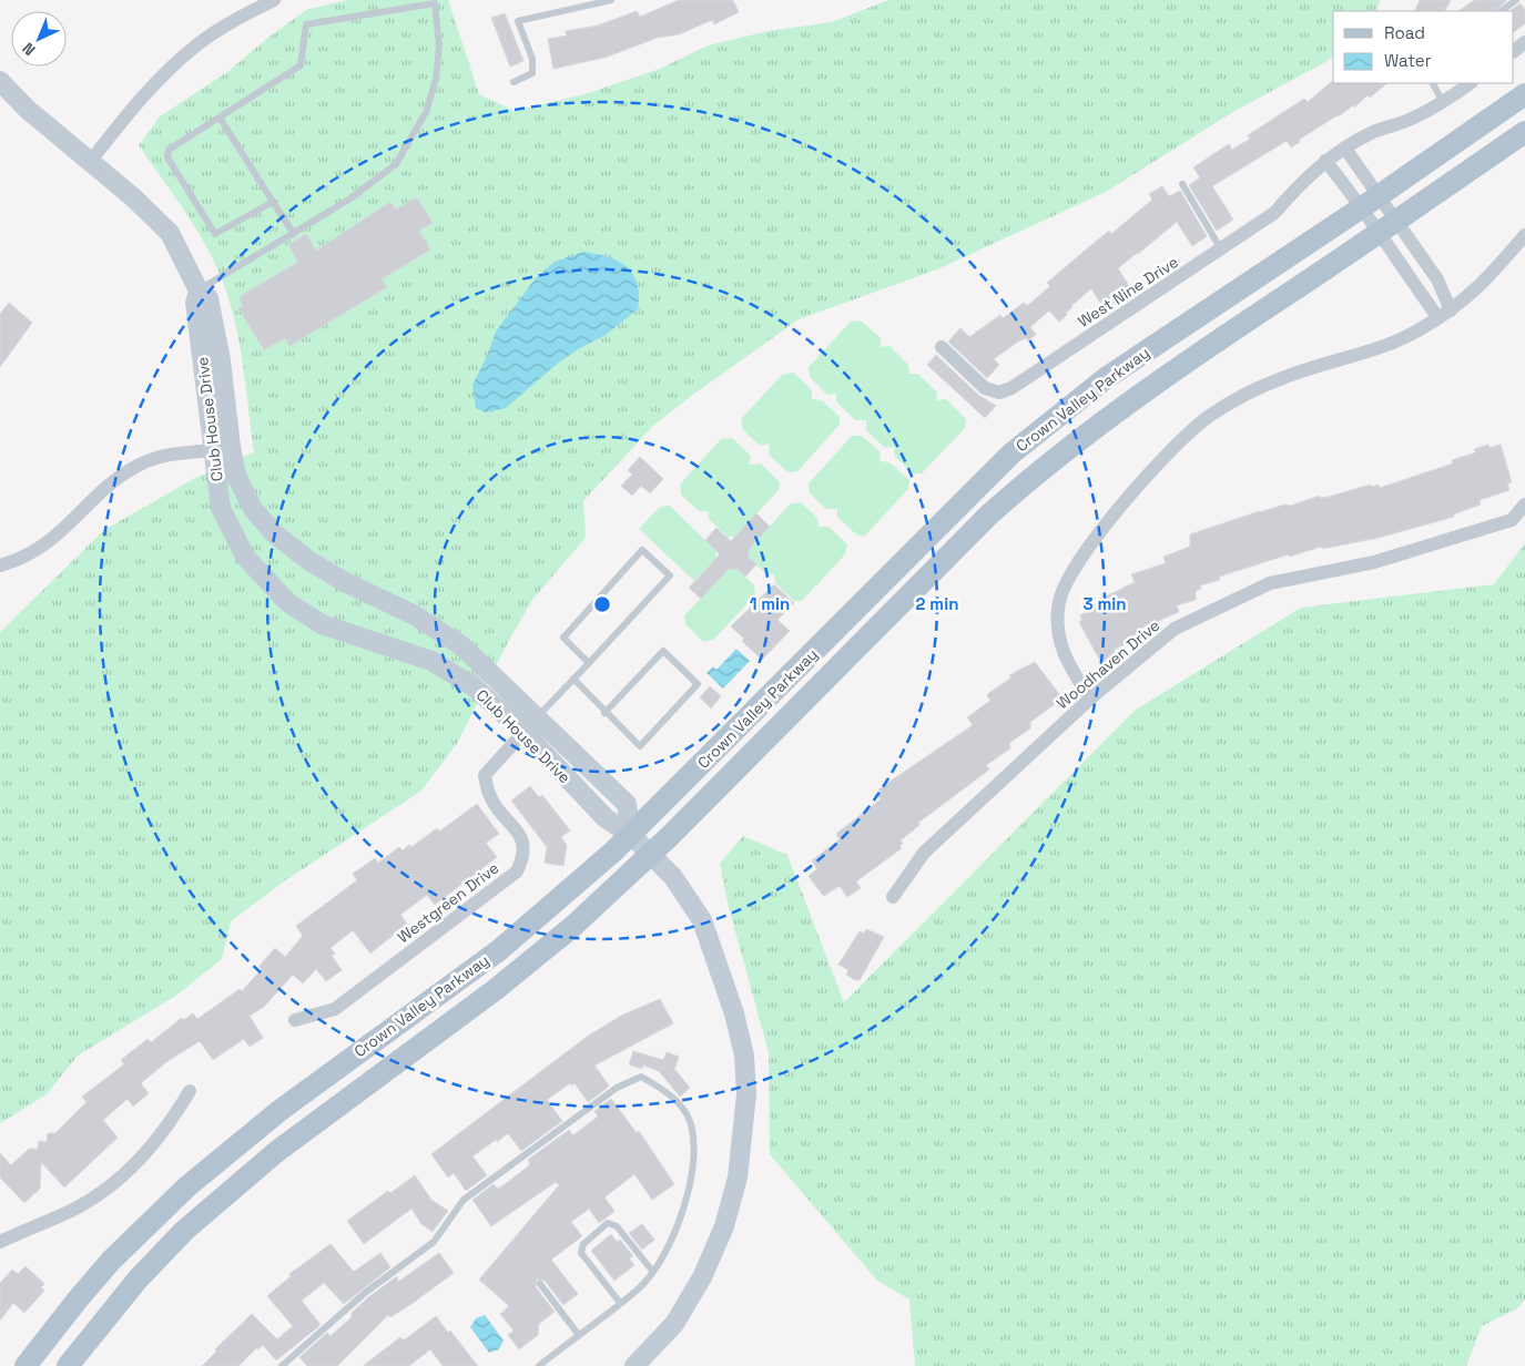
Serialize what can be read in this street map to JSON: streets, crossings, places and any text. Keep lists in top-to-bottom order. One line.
{"streets":{"main road":["Crown Valley Parkway"],"street":["West Nine Drive","Club House Drive","Woodhaven Drive","Westgreen Drive"]},"crossings":[["Crown Valley Parkway","Club House Drive"],["Club House Drive","Westgreen Drive"]],"legend":["Road","Water"],"north":"bottom left","rings":["1 min","2 min","3 min"]}
